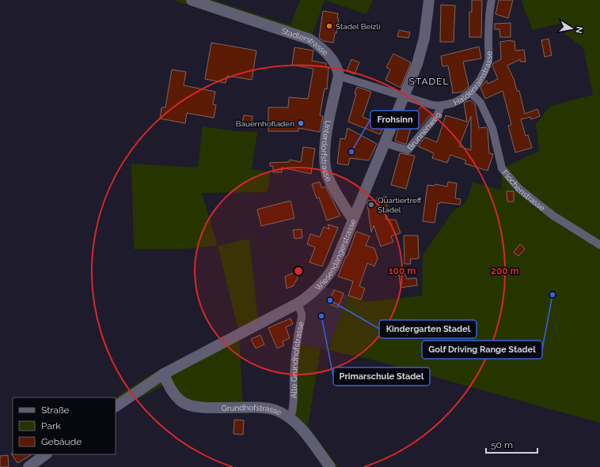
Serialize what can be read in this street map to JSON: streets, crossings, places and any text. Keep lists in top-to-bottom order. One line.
{"streets":{"main road":["Stadlerstrasse","Unterdorfstrasse","Wiesendangerstrasse","Grundhofstrasse"],"street":["Haldenrainstrasse","Brunnenweg","Flochenstrasse","Alte Grundhofstrasse"]},"crossings":[["Stadlerstrasse","Unterdorfstrasse"],["Haldenrainstrasse","Brunnenweg"],["Haldenrainstrasse","Flochenstrasse"],["Haldenrainstrasse","Wiesendangerstrasse"],["Brunnenweg","Wiesendangerstrasse"],["Unterdorfstrasse","Wiesendangerstrasse"],["Wiesendangerstrasse","Alte Grundhofstrasse"],["Wiesendangerstrasse","Grundhofstrasse"],["Alte Grundhofstrasse","Grundhofstrasse"]],"districts":["STADEL"],"places":["Stadel Beizli","Bauernhofladen","Frohsinn","Quartiertreff Stadel","Golf Driving Range Stadel","Kindergarten Stadel","Primarschule Stadel"],"legend":["Straße","Park","Gebäude"],"scale_bar":"50 m","north":"right","rings":["100 m","200 m"]}
